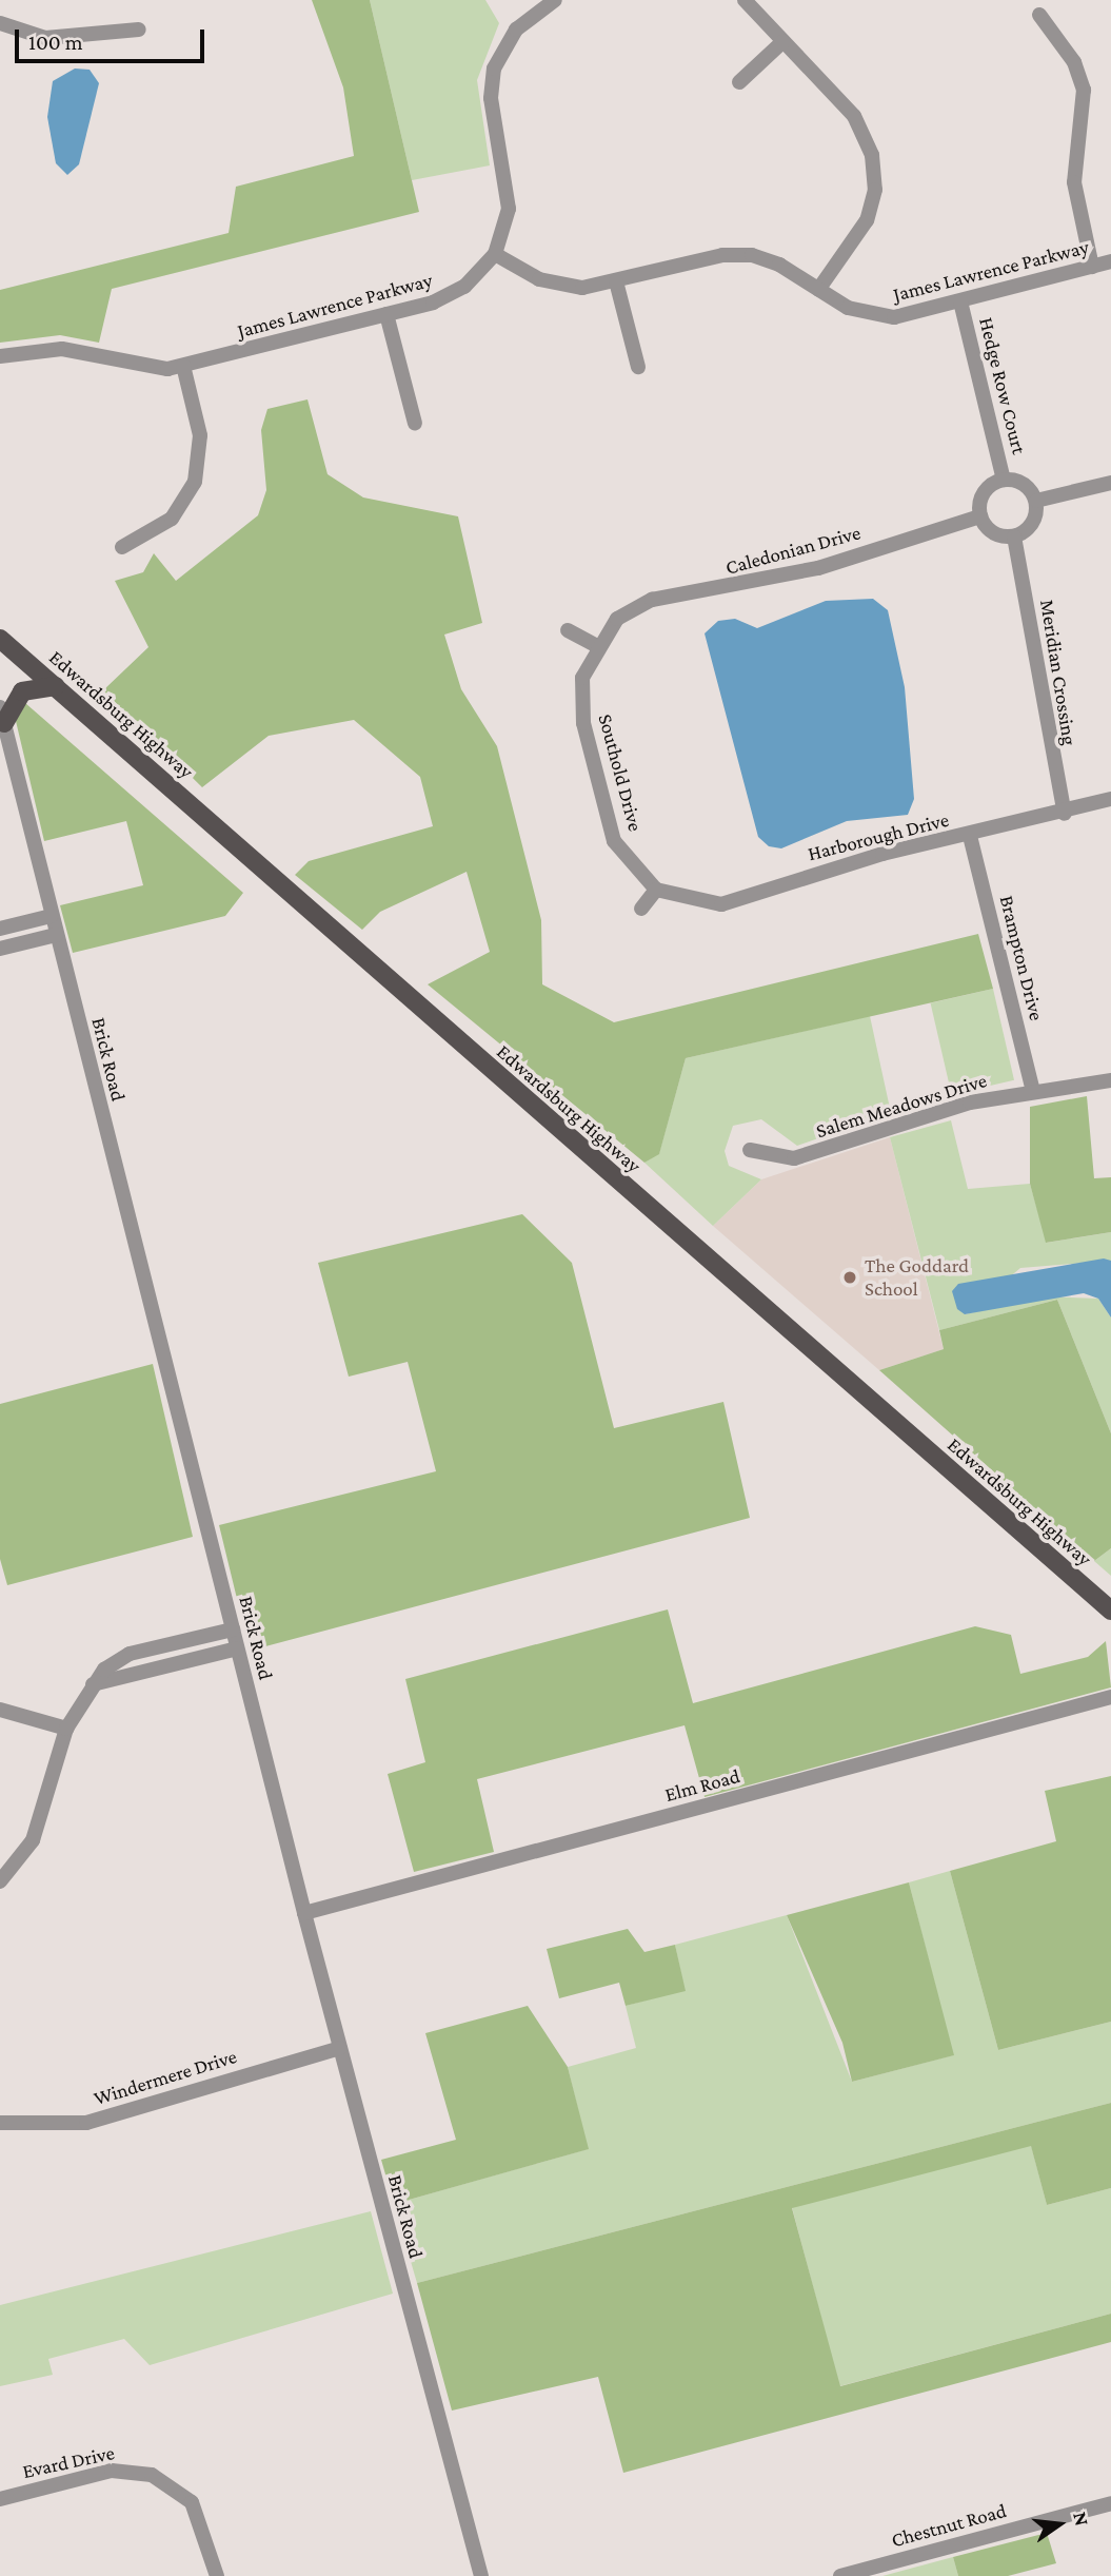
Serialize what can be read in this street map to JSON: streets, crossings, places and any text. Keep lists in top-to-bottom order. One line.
{"streets":{"main road":["Edwardsburg Highway"],"street":["James Lawrence Parkway","Hedge Row Court","Caledonian Drive","Meridian Crossing","Southold Drive","Harborough Drive","Brampton Drive","Brick Road","Salem Meadows Drive","Elm Road","Windermere Drive","Evard Drive","Chestnut Road"]},"crossings":[["James Lawrence Parkway","Hedge Row Court"],["Hedge Row Court","Caledonian Drive"],["Hedge Row Court","Meridian Crossing"],["Caledonian Drive","Meridian Crossing"],["Caledonian Drive","Southold Drive"],["Meridian Crossing","Harborough Drive"],["Southold Drive","Harborough Drive"],["Harborough Drive","Brampton Drive"],["Brampton Drive","Salem Meadows Drive"],["Brick Road","Elm Road"],["Brick Road","Windermere Drive"]],"places":["The Goddard School"],"scale_bar":"100 m","north":"right"}
